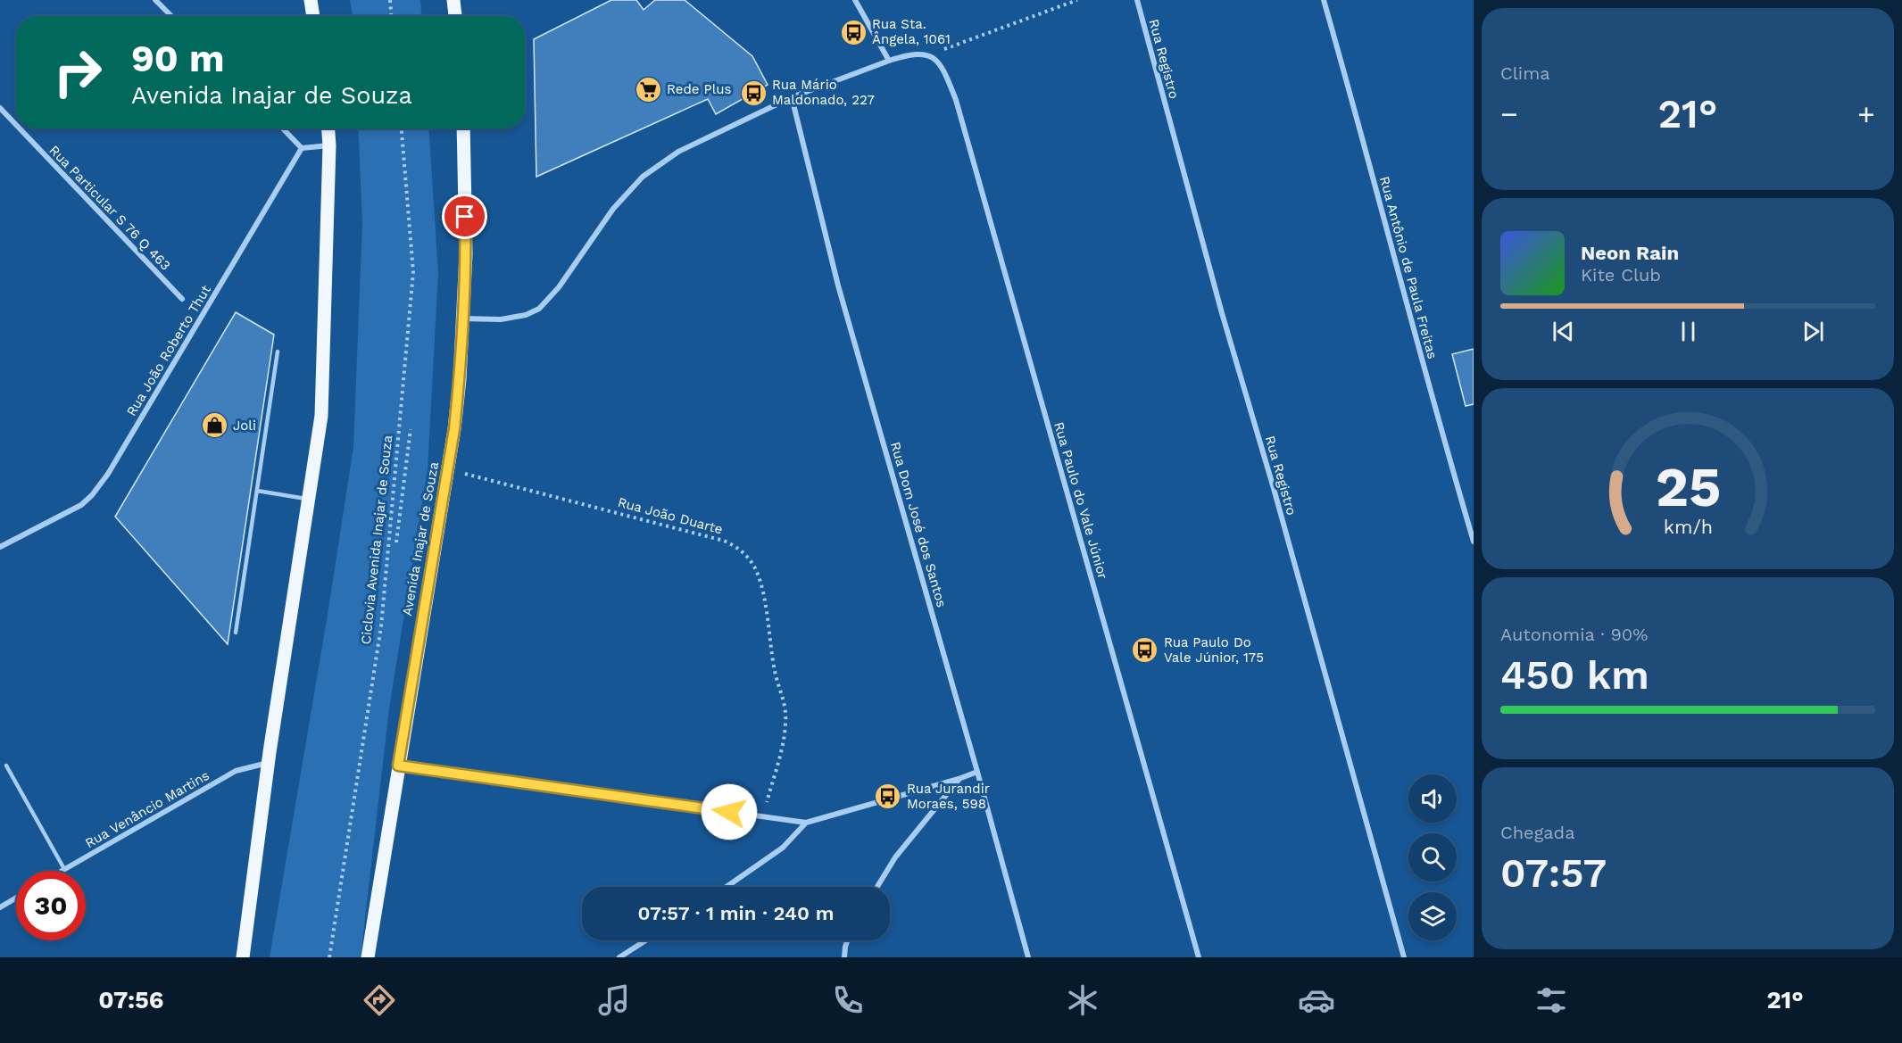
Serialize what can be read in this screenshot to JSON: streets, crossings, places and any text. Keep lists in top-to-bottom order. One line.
{"streets":{"main road":["Avenida Inajar de Souza"],"street":["Rua Registro","Rua Particular S 76 Q 463","Rua Antônio de Paula Freitas","Rua João Roberto Thut","Rua Paulo do Vale Júnior","Rua Dom José dos Santos","Rua Venâncio Martins"],"path":["Rua João Duarte","Ciclovia Avenida Inajar de Souza"]},"crossings":[["Rua João Duarte","Avenida Inajar de Souza"]],"places":{"bus stop":["Rua Sta. Ângela, 1061","Rua Mário Maldonado, 227","Rua Paulo Do Vale Júnior, 175","Rua Jurandir Moraes, 598"],"supermarket":["Rede Plus"],"shop":["Joli"]},"page":{"tile":["Clima",["Autonomia · 90%","450 km"],["Chegada","07:57"]],"turn":["90 m","Avenida Inajar de Souza"],"heat":["−","21°","+"],"song":["Neon Rain","Kite Club"],"limit":"30","trip":"07:57 · 1 min · 240 m","tabs":["07:56","21°"],"gauge":["25","km/h"]}}
